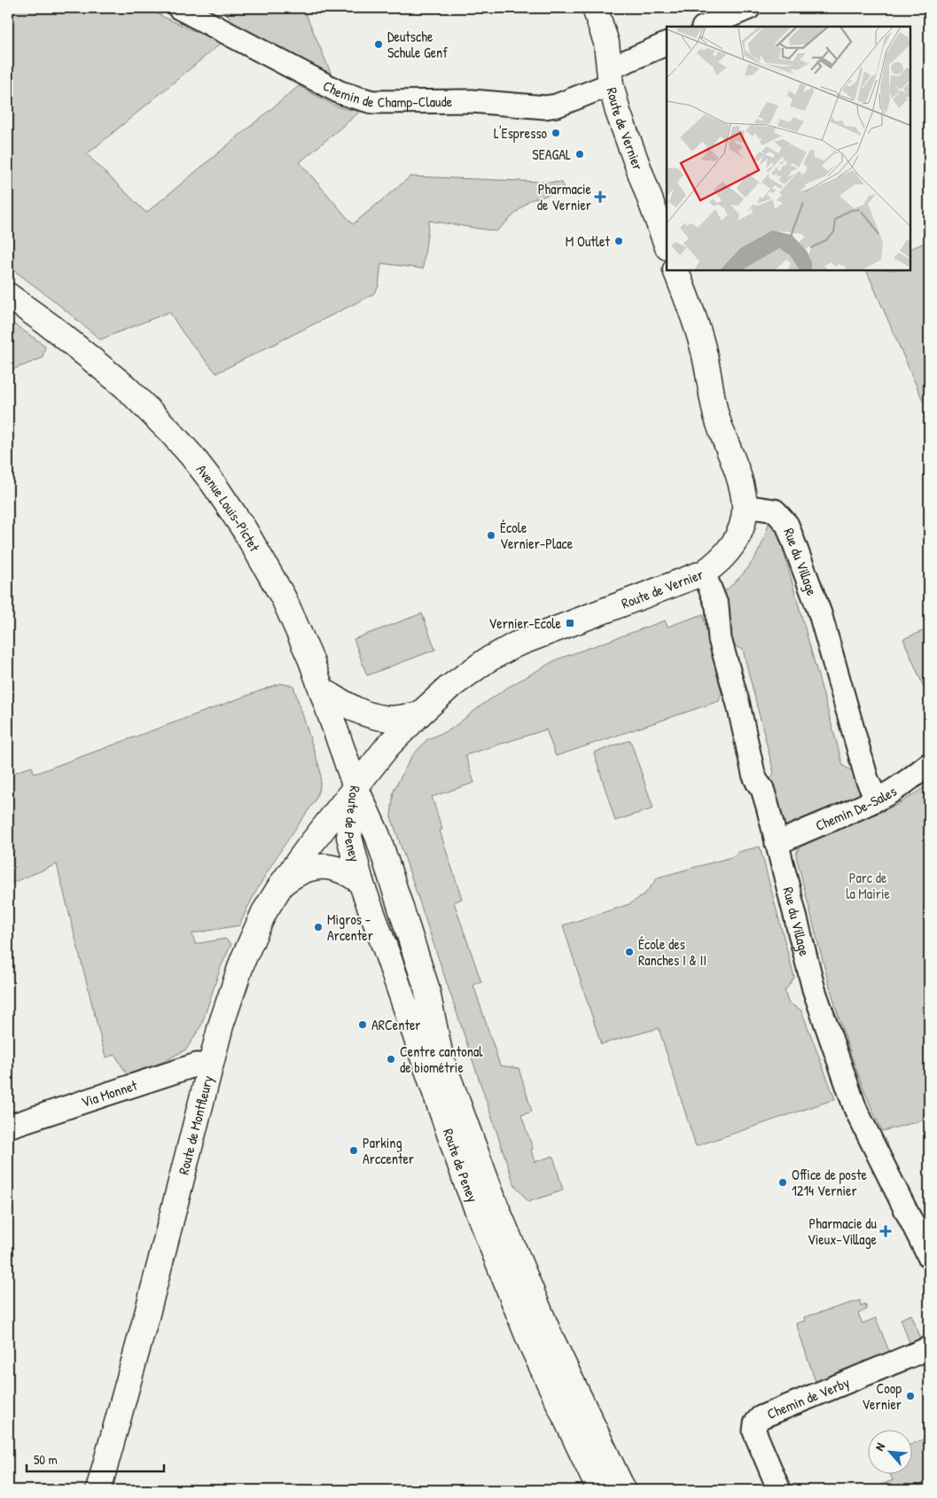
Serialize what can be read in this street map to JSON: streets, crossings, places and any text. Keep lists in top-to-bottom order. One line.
{"streets":{"main road":["Route de Vernier","Avenue Louis-Pictet","Route de Peney","Route de Montfleury"],"street":["Chemin de Champ-Claude","Rue du Village","Chemin De-Sales","Via Monnet","Chemin de Verby"]},"crossings":[["Chemin de Champ-Claude","Route de Vernier"],["Route de Vernier","Avenue Louis-Pictet"],["Route de Vernier","Rue du Village"],["Route de Vernier","Route de Peney"],["Route de Vernier","Route de Montfleury"],["Avenue Louis-Pictet","Route de Peney"],["Avenue Louis-Pictet","Route de Montfleury"],["Rue du Village","Chemin De-Sales"],["Route de Peney","Route de Montfleury"],["Via Monnet","Route de Montfleury"]],"parks":["Parc de la Mairie"],"places":{"other":["Deutsche Schule Genf","L'Espresso","SEAGAL","M Outlet","École Vernier-Place","Migros - Arcenter","École des Ranches I & II","ARCenter","Centre cantonal de biométrie","Parking Arccenter","Office de poste 1214 Vernier","Coop Vernier"],"health":["Pharmacie de Vernier","Pharmacie du Vieux-Village"],"transit":["Vernier-Ecole"]},"scale_bar":"50 m","north":"top left"}
